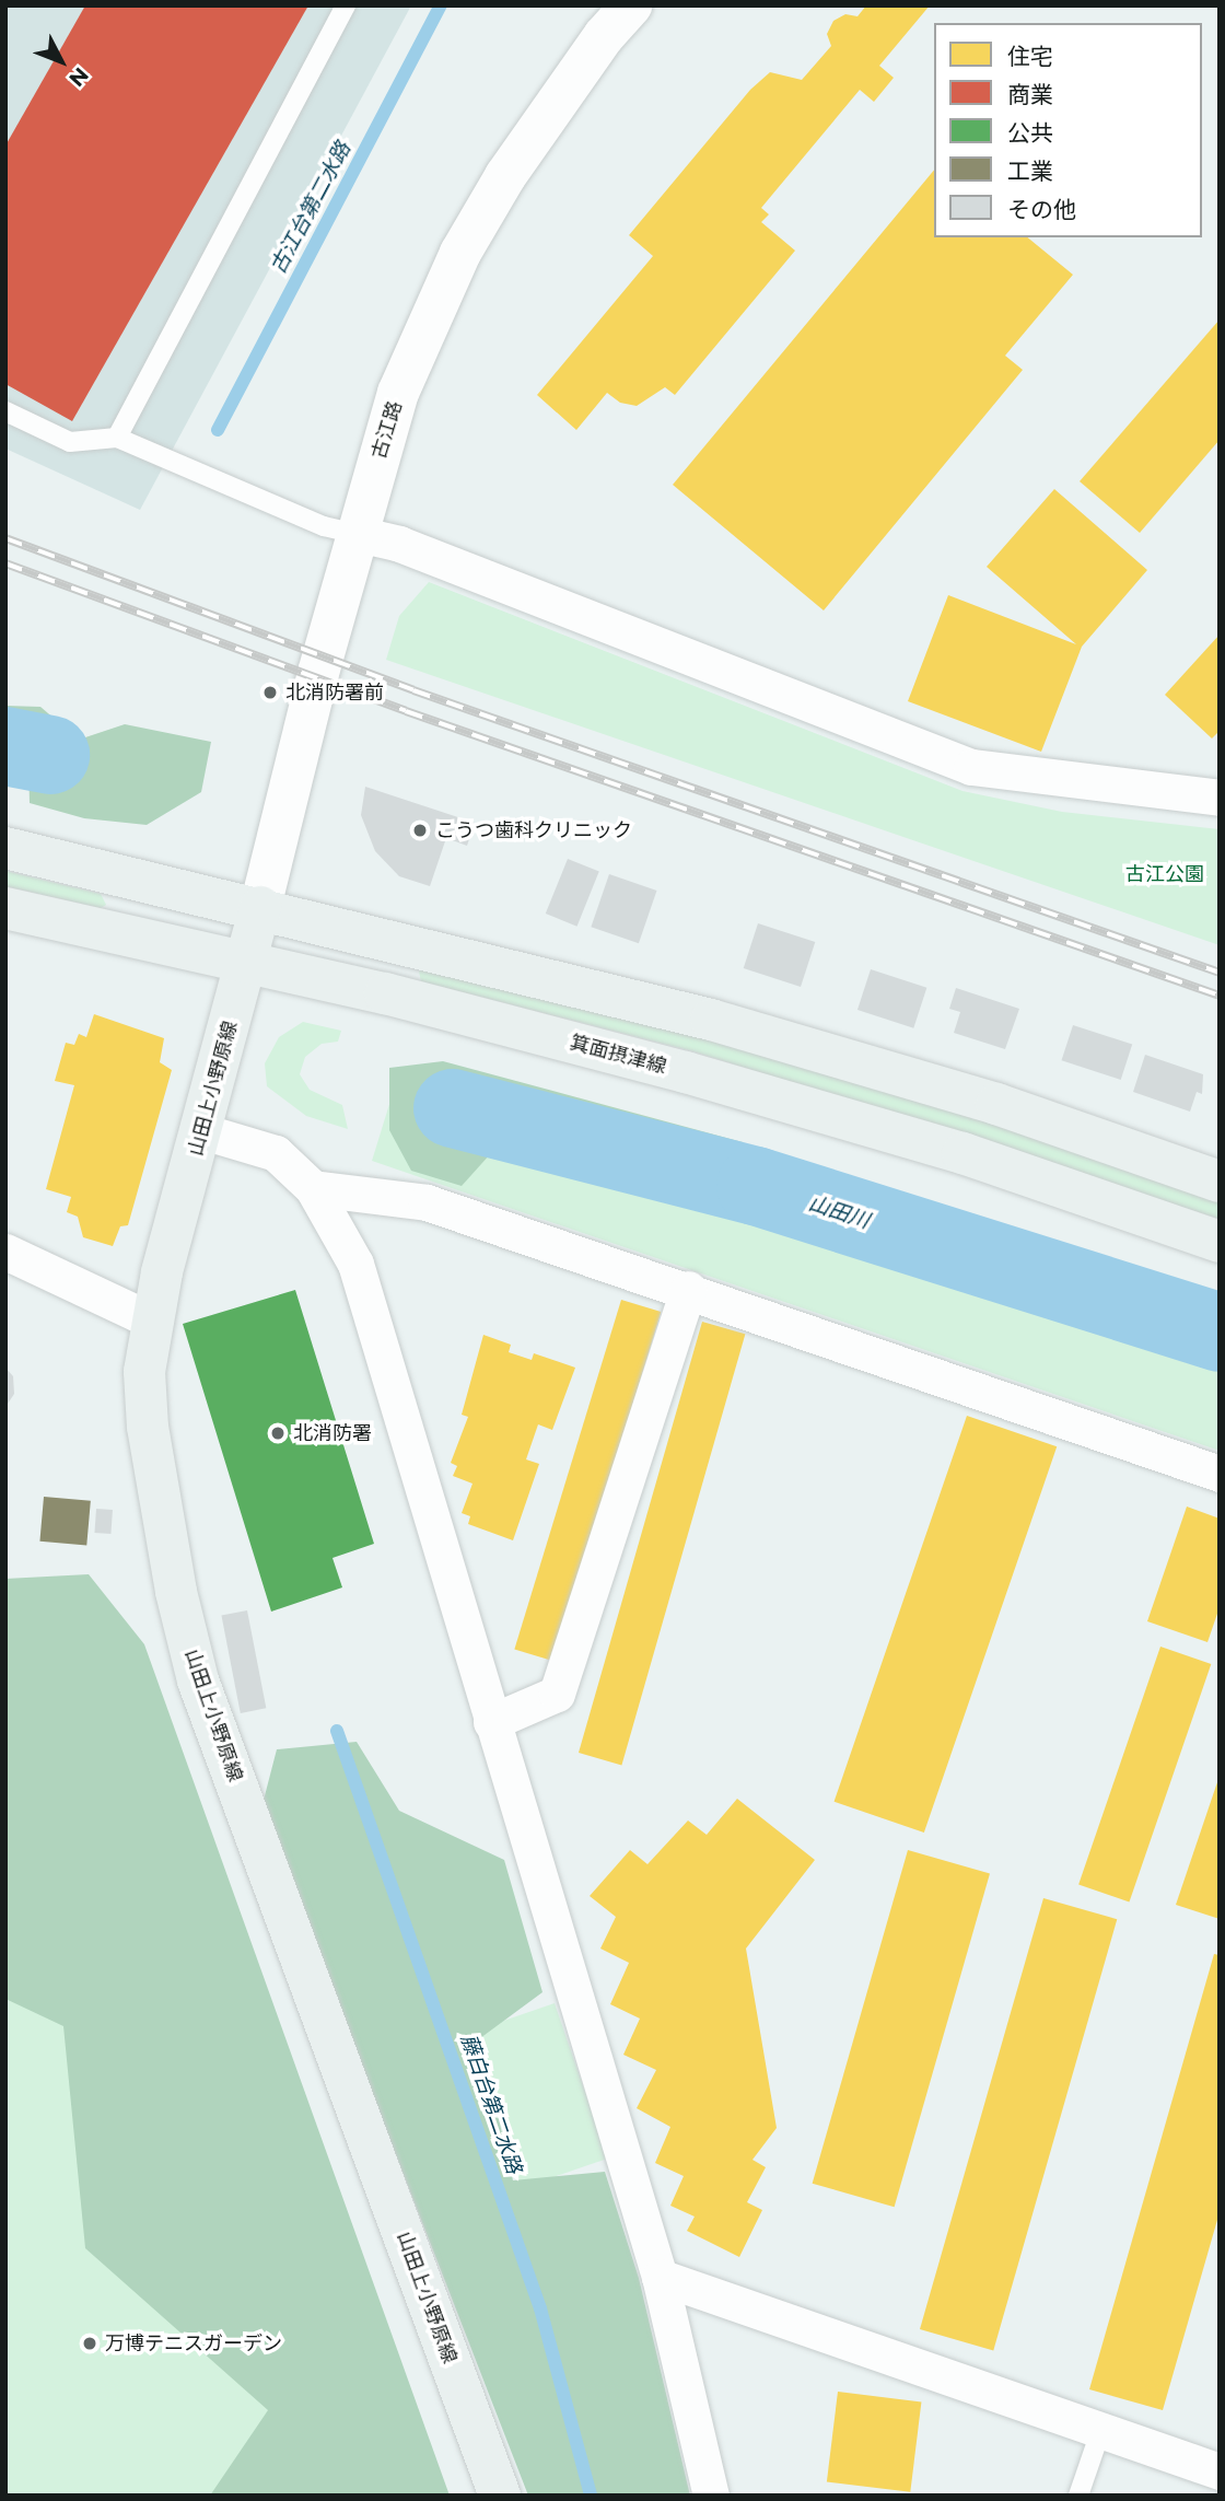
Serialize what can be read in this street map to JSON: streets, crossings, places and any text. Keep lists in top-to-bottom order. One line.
{"streets":{"main road":["箕面摂津線","山田上小野原線"],"street":["古江路"]},"crossings":[["古江路","山田上小野原線"],["箕面摂津線","山田上小野原線"]],"water":["古江台第二水路","山田川","藤白台第二水路"],"parks":["古江公園"],"places":["北消防署前","こうつ歯科クリニック","北消防署","万博テニスガーデン"],"legend":["住宅","商業","公共","工業","その他"],"north":"bottom right"}
